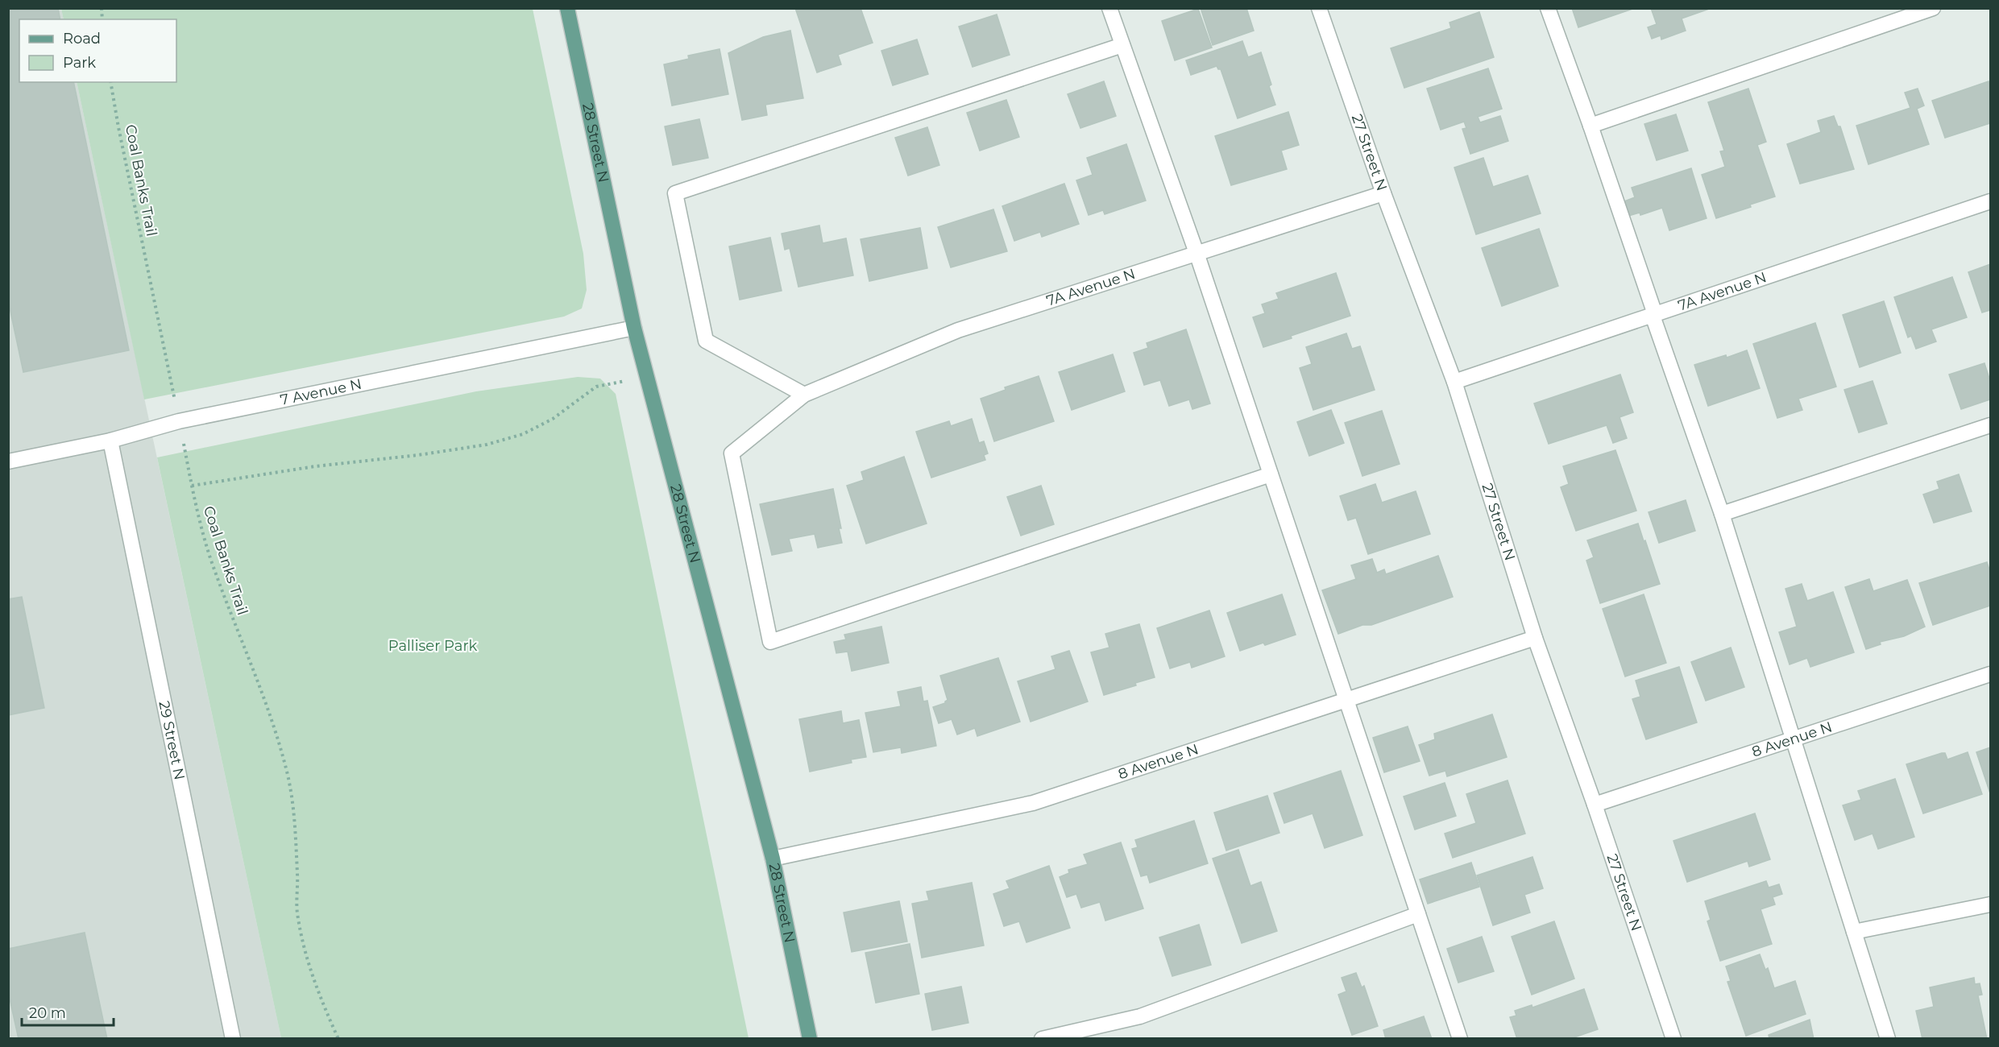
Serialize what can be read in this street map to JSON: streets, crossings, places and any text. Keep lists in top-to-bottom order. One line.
{"streets":{"main road":["28 Street N"],"street":["27 Street N","7A Avenue N","7 Avenue N","29 Street N","8 Avenue N"],"path":["Coal Banks Trail"]},"crossings":[["28 Street N","7 Avenue N"],["28 Street N","8 Avenue N"],["27 Street N","7A Avenue N"],["27 Street N","8 Avenue N"],["Coal Banks Trail","7 Avenue N"],["7 Avenue N","29 Street N"]],"parks":["Palliser Park"],"legend":["Road","Park"],"scale_bar":"20 m"}
